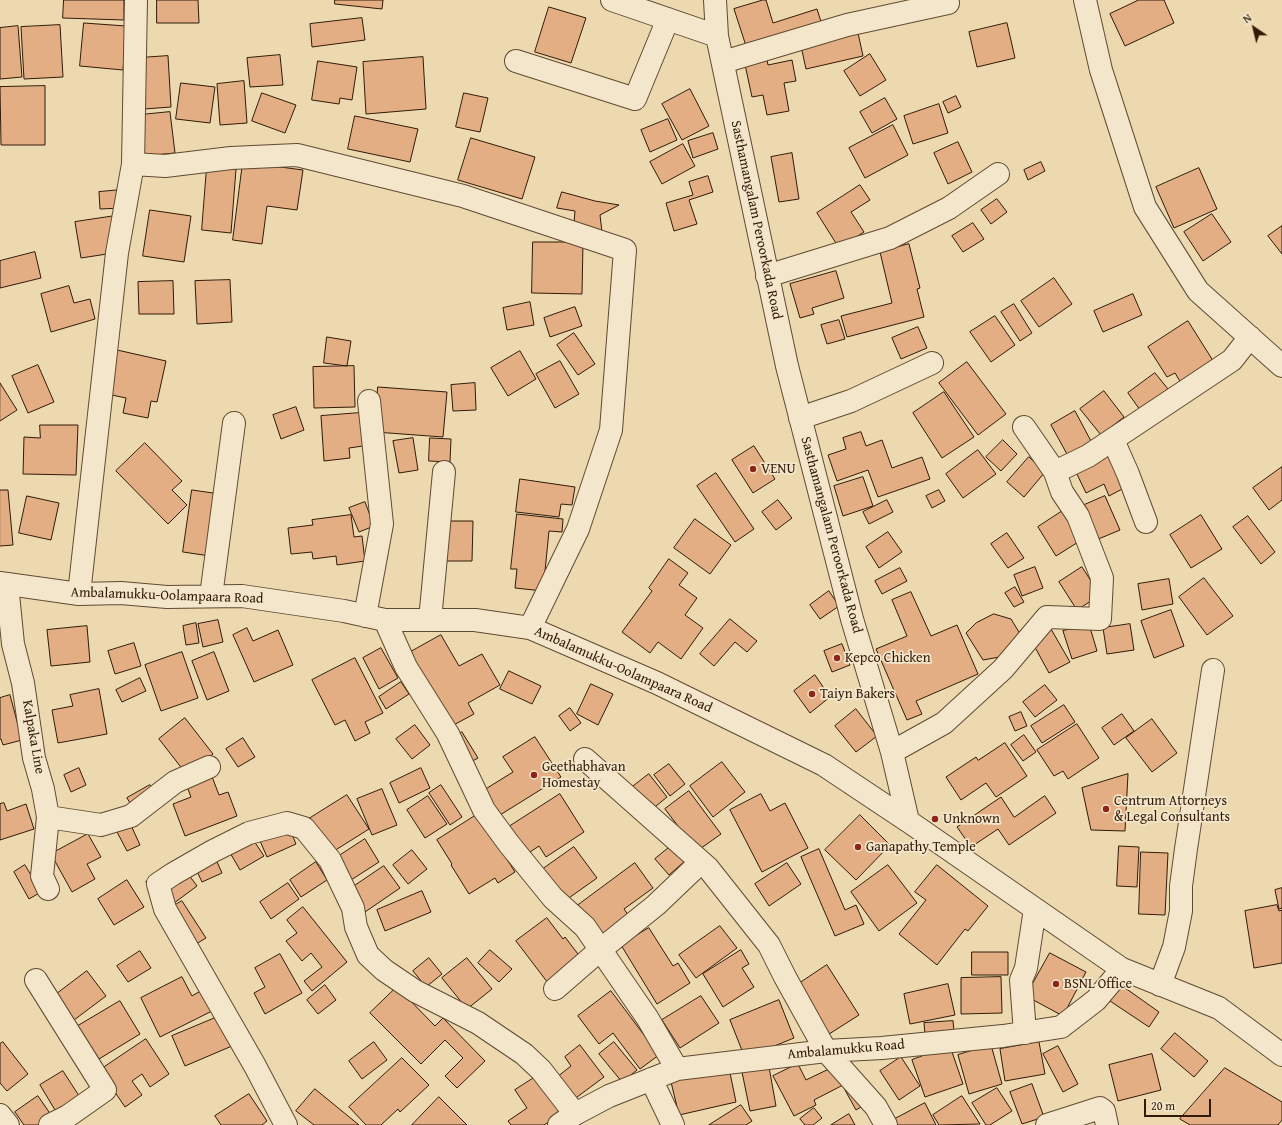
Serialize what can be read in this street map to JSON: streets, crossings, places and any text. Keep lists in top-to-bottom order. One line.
{"streets":{"street":["Sasthamangalam Peroorkada Road","Ambalamukku-Oolampaara Road","Kalpaka Line","Ambalamukku Road"]},"crossings":[["Sasthamangalam Peroorkada Road","Ambalamukku-Oolampaara Road"],["Ambalamukku-Oolampaara Road","Kalpaka Line"]],"places":["VENU","Kepco Chicken","Taiyn Bakers","Geethabhavan Homestay","Centrum Attorneys & Legal Consultants","Unknown","Ganapathy Temple","BSNL Office"],"scale_bar":"20 m","north":"top left"}
